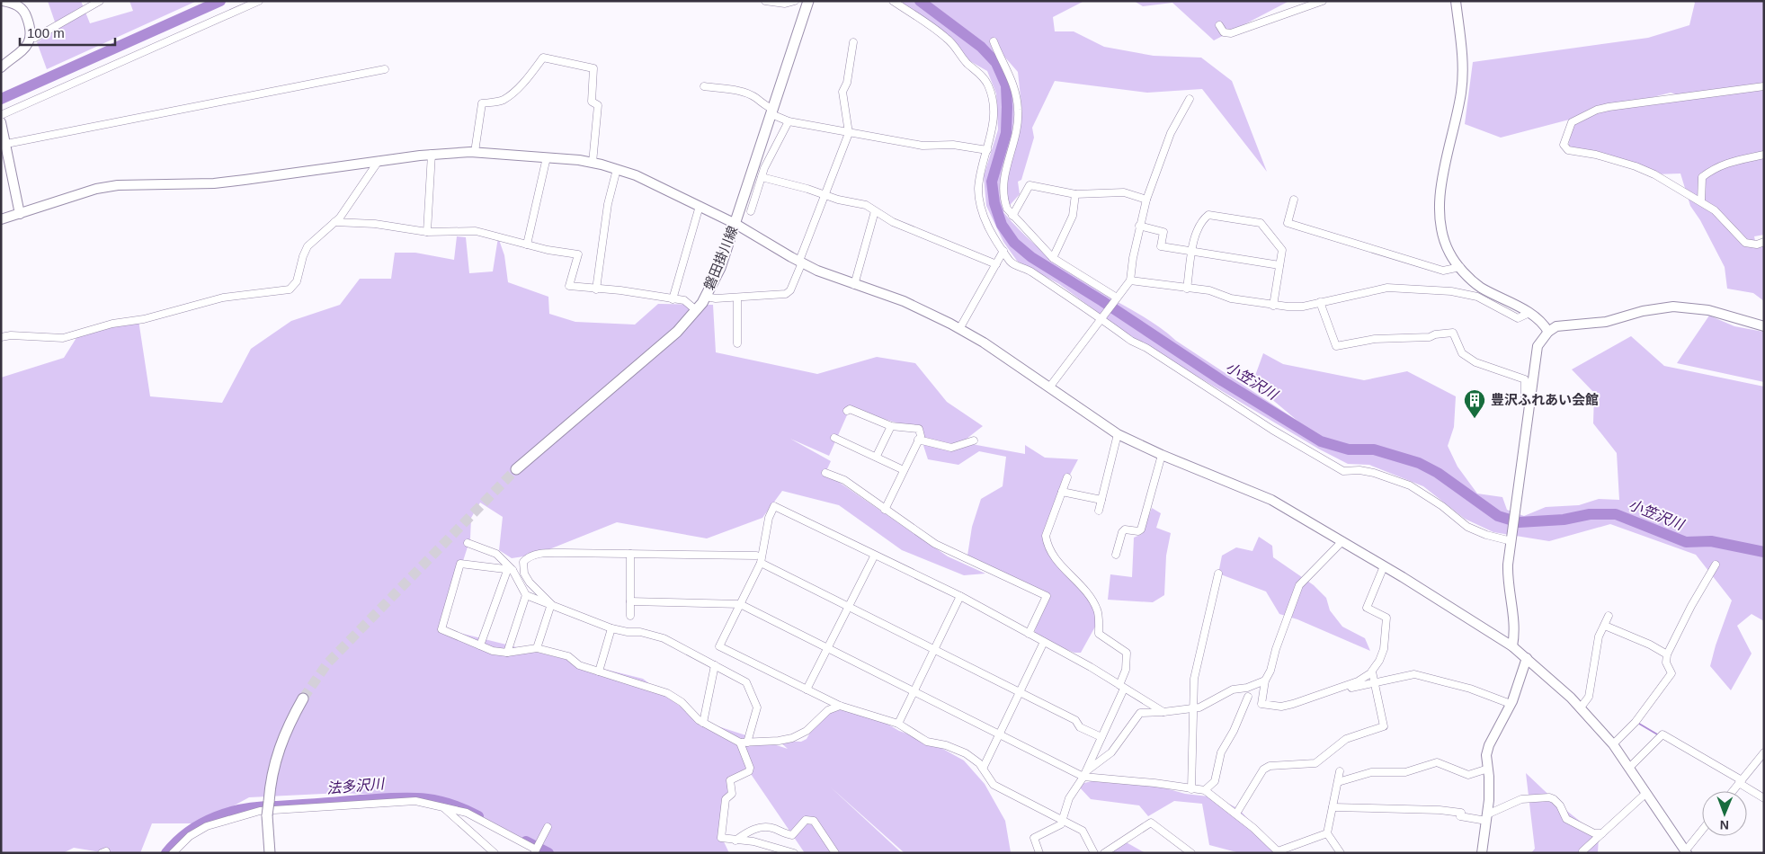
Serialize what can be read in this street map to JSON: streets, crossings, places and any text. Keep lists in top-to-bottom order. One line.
{"streets":{"main road":["磐田掛川線"]},"water":["小笠沢川","法多沢川"],"places":{"building":["豊沢ふれあい会館"]},"scale_bar":"100 m","north":"bottom"}
